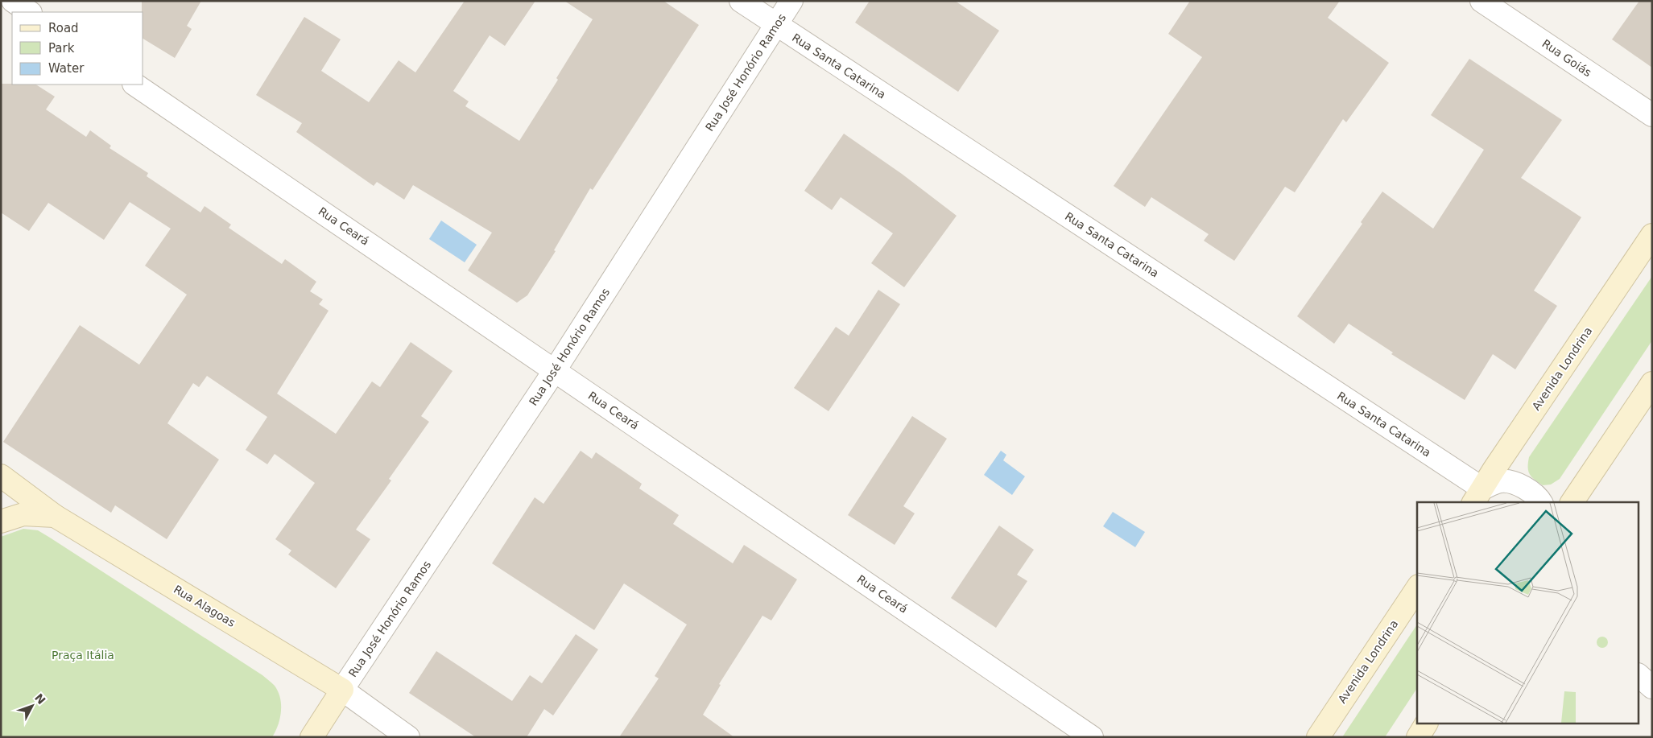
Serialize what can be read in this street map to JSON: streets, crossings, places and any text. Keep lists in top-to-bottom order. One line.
{"streets":{"main road":["Avenida Londrina","Rua Alagoas"],"street":["Rua Goiás","Rua Santa Catarina","Rua José Honório Ramos","Rua Ceará"]},"crossings":[["Rua Santa Catarina","Rua José Honório Ramos"],["Rua Santa Catarina","Avenida Londrina"],["Rua José Honório Ramos","Rua Ceará"],["Rua José Honório Ramos","Rua Alagoas"]],"parks":["Praça Itália"],"legend":["Road","Park","Water"],"north":"top right"}
